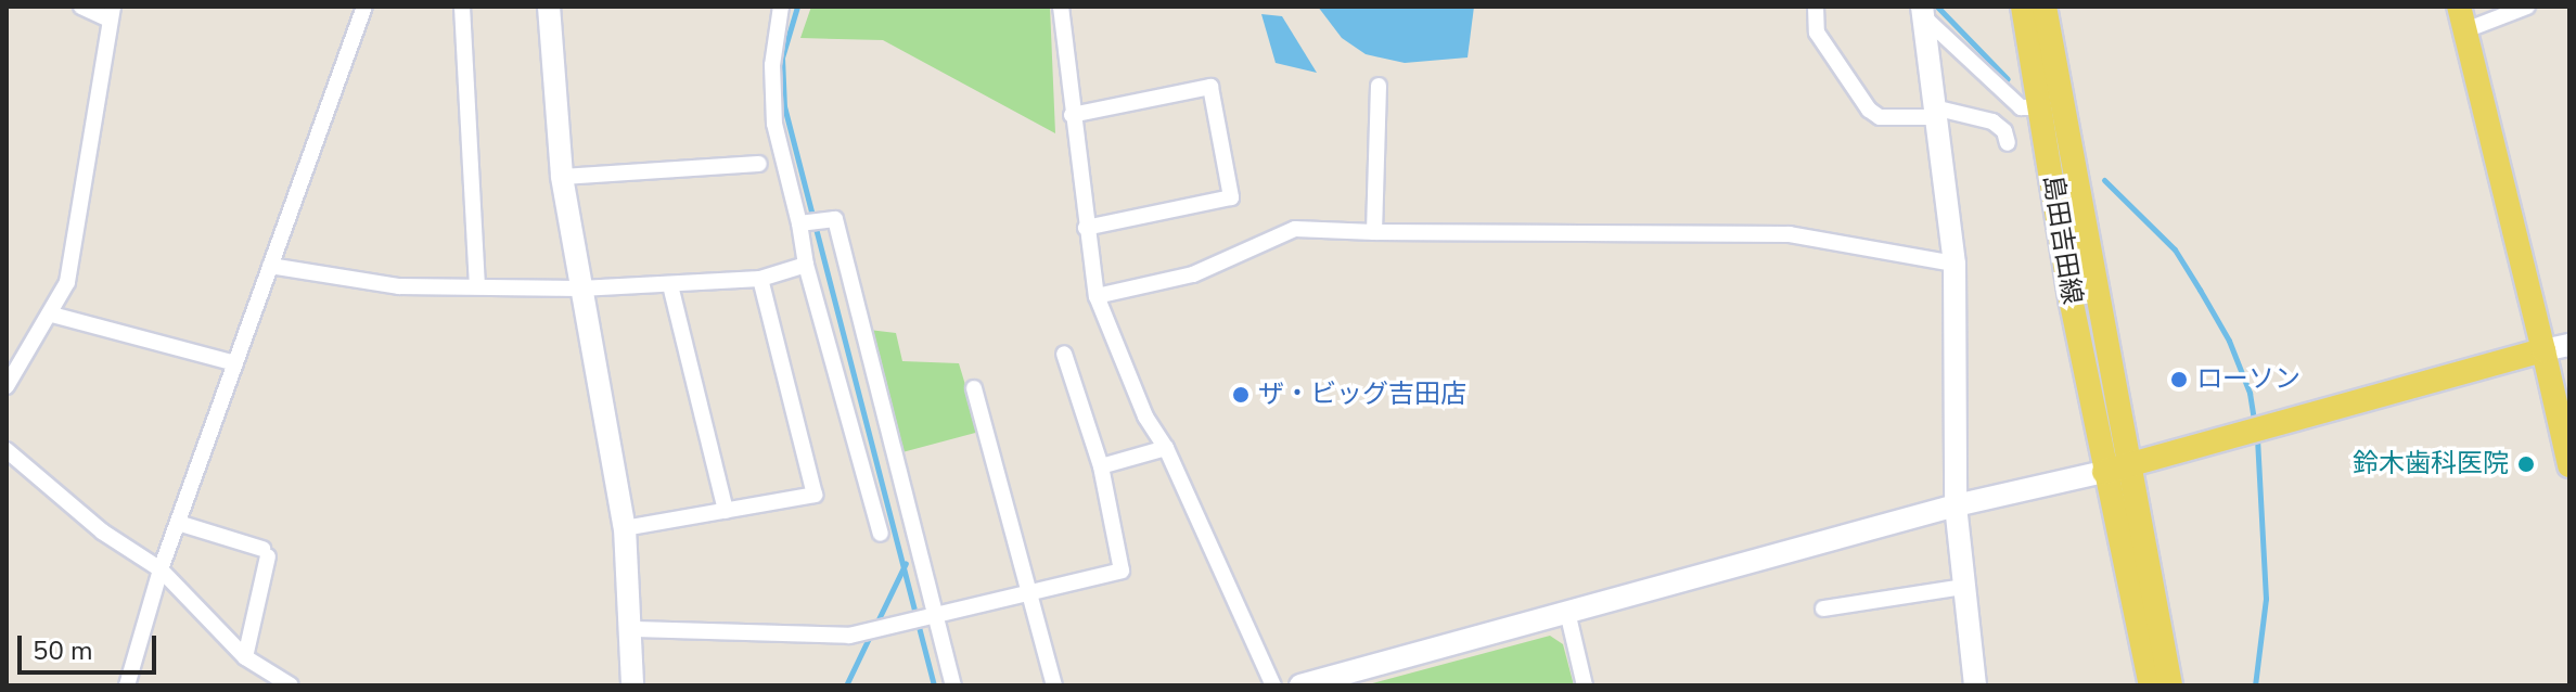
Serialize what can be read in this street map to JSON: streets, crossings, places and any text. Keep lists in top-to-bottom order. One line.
{"streets":{"main road":["島田吉田線"]},"places":["ローソン","ザ・ビッグ吉田店","鈴木歯科医院"],"scale_bar":"50 m"}
